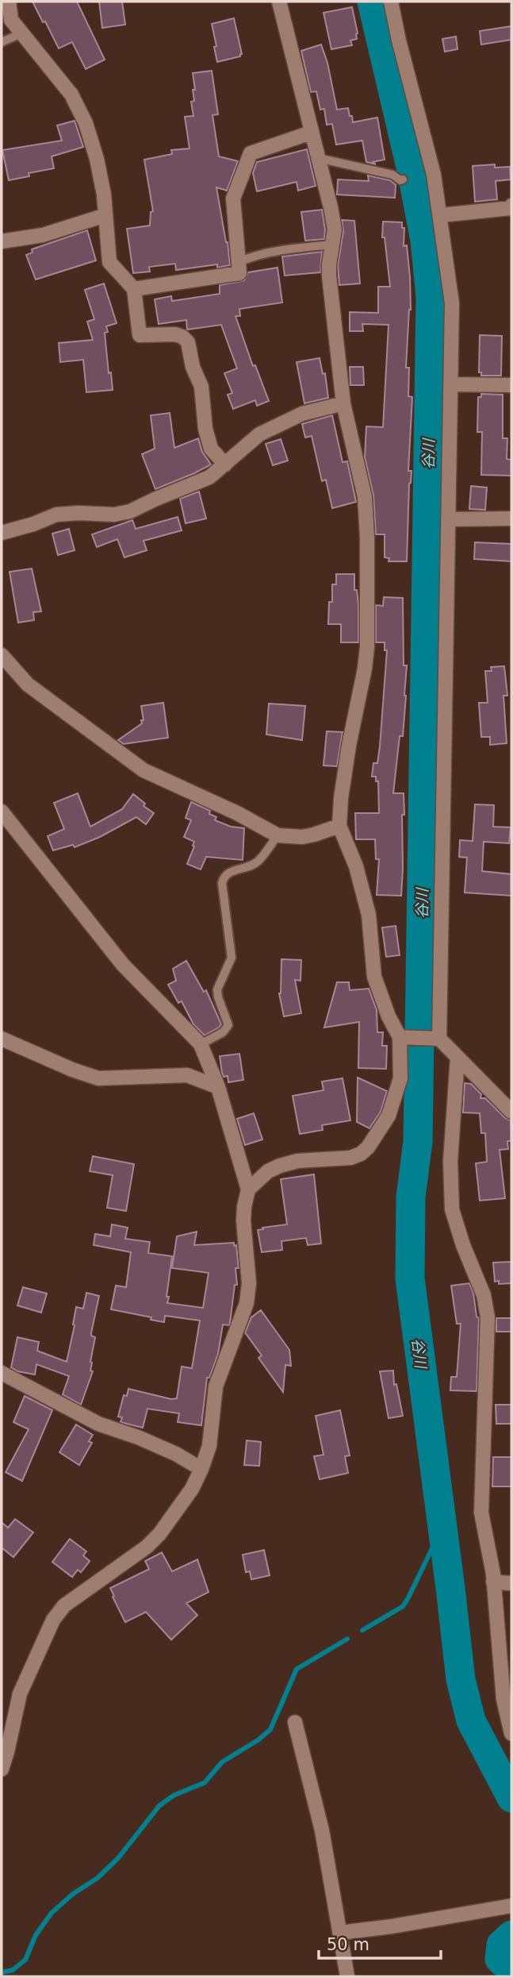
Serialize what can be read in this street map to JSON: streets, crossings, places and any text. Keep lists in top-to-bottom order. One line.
{"water":["谷川"],"scale_bar":"50 m"}
